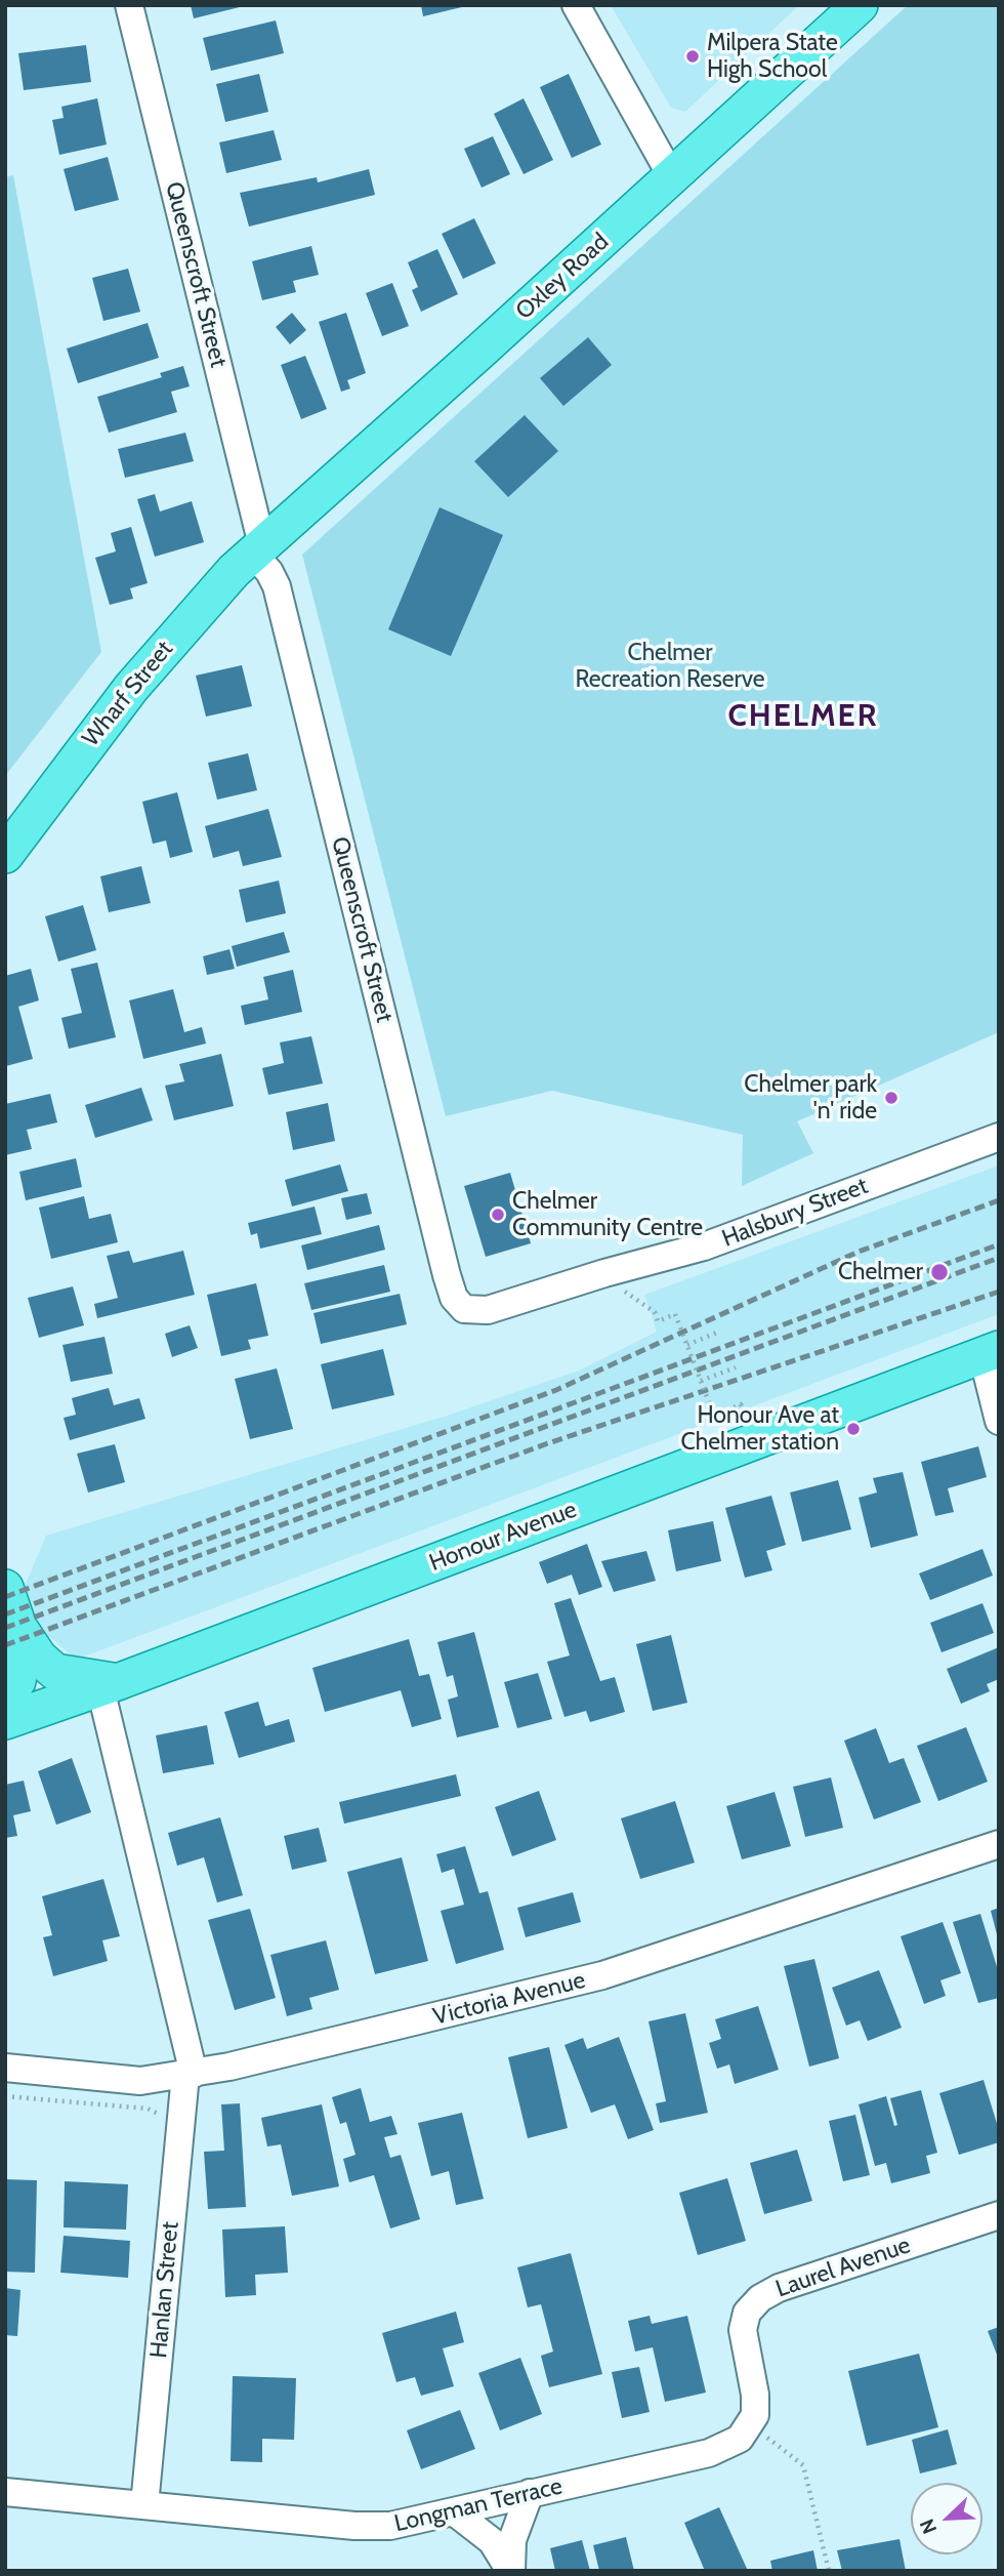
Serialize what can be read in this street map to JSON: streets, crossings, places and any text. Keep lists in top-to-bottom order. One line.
{"streets":{"main road":["Oxley Road","Wharf Street","Honour Avenue"],"street":["Queenscroft Street","Halsbury Street","Victoria Avenue","Laurel Avenue","Hanlan Street","Longman Terrace"]},"crossings":[["Queenscroft Street","Oxley Road"],["Queenscroft Street","Wharf Street"],["Queenscroft Street","Halsbury Street"],["Oxley Road","Wharf Street"],["Honour Avenue","Hanlan Street"],["Victoria Avenue","Hanlan Street"],["Laurel Avenue","Longman Terrace"],["Hanlan Street","Longman Terrace"]],"districts":["CHELMER"],"parks":["Chelmer Recreation Reserve"],"places":["Milpera State High School","Chelmer park 'n' ride","Chelmer Community Centre","Chelmer","Honour Ave at Chelmer station"],"north":"bottom left"}
